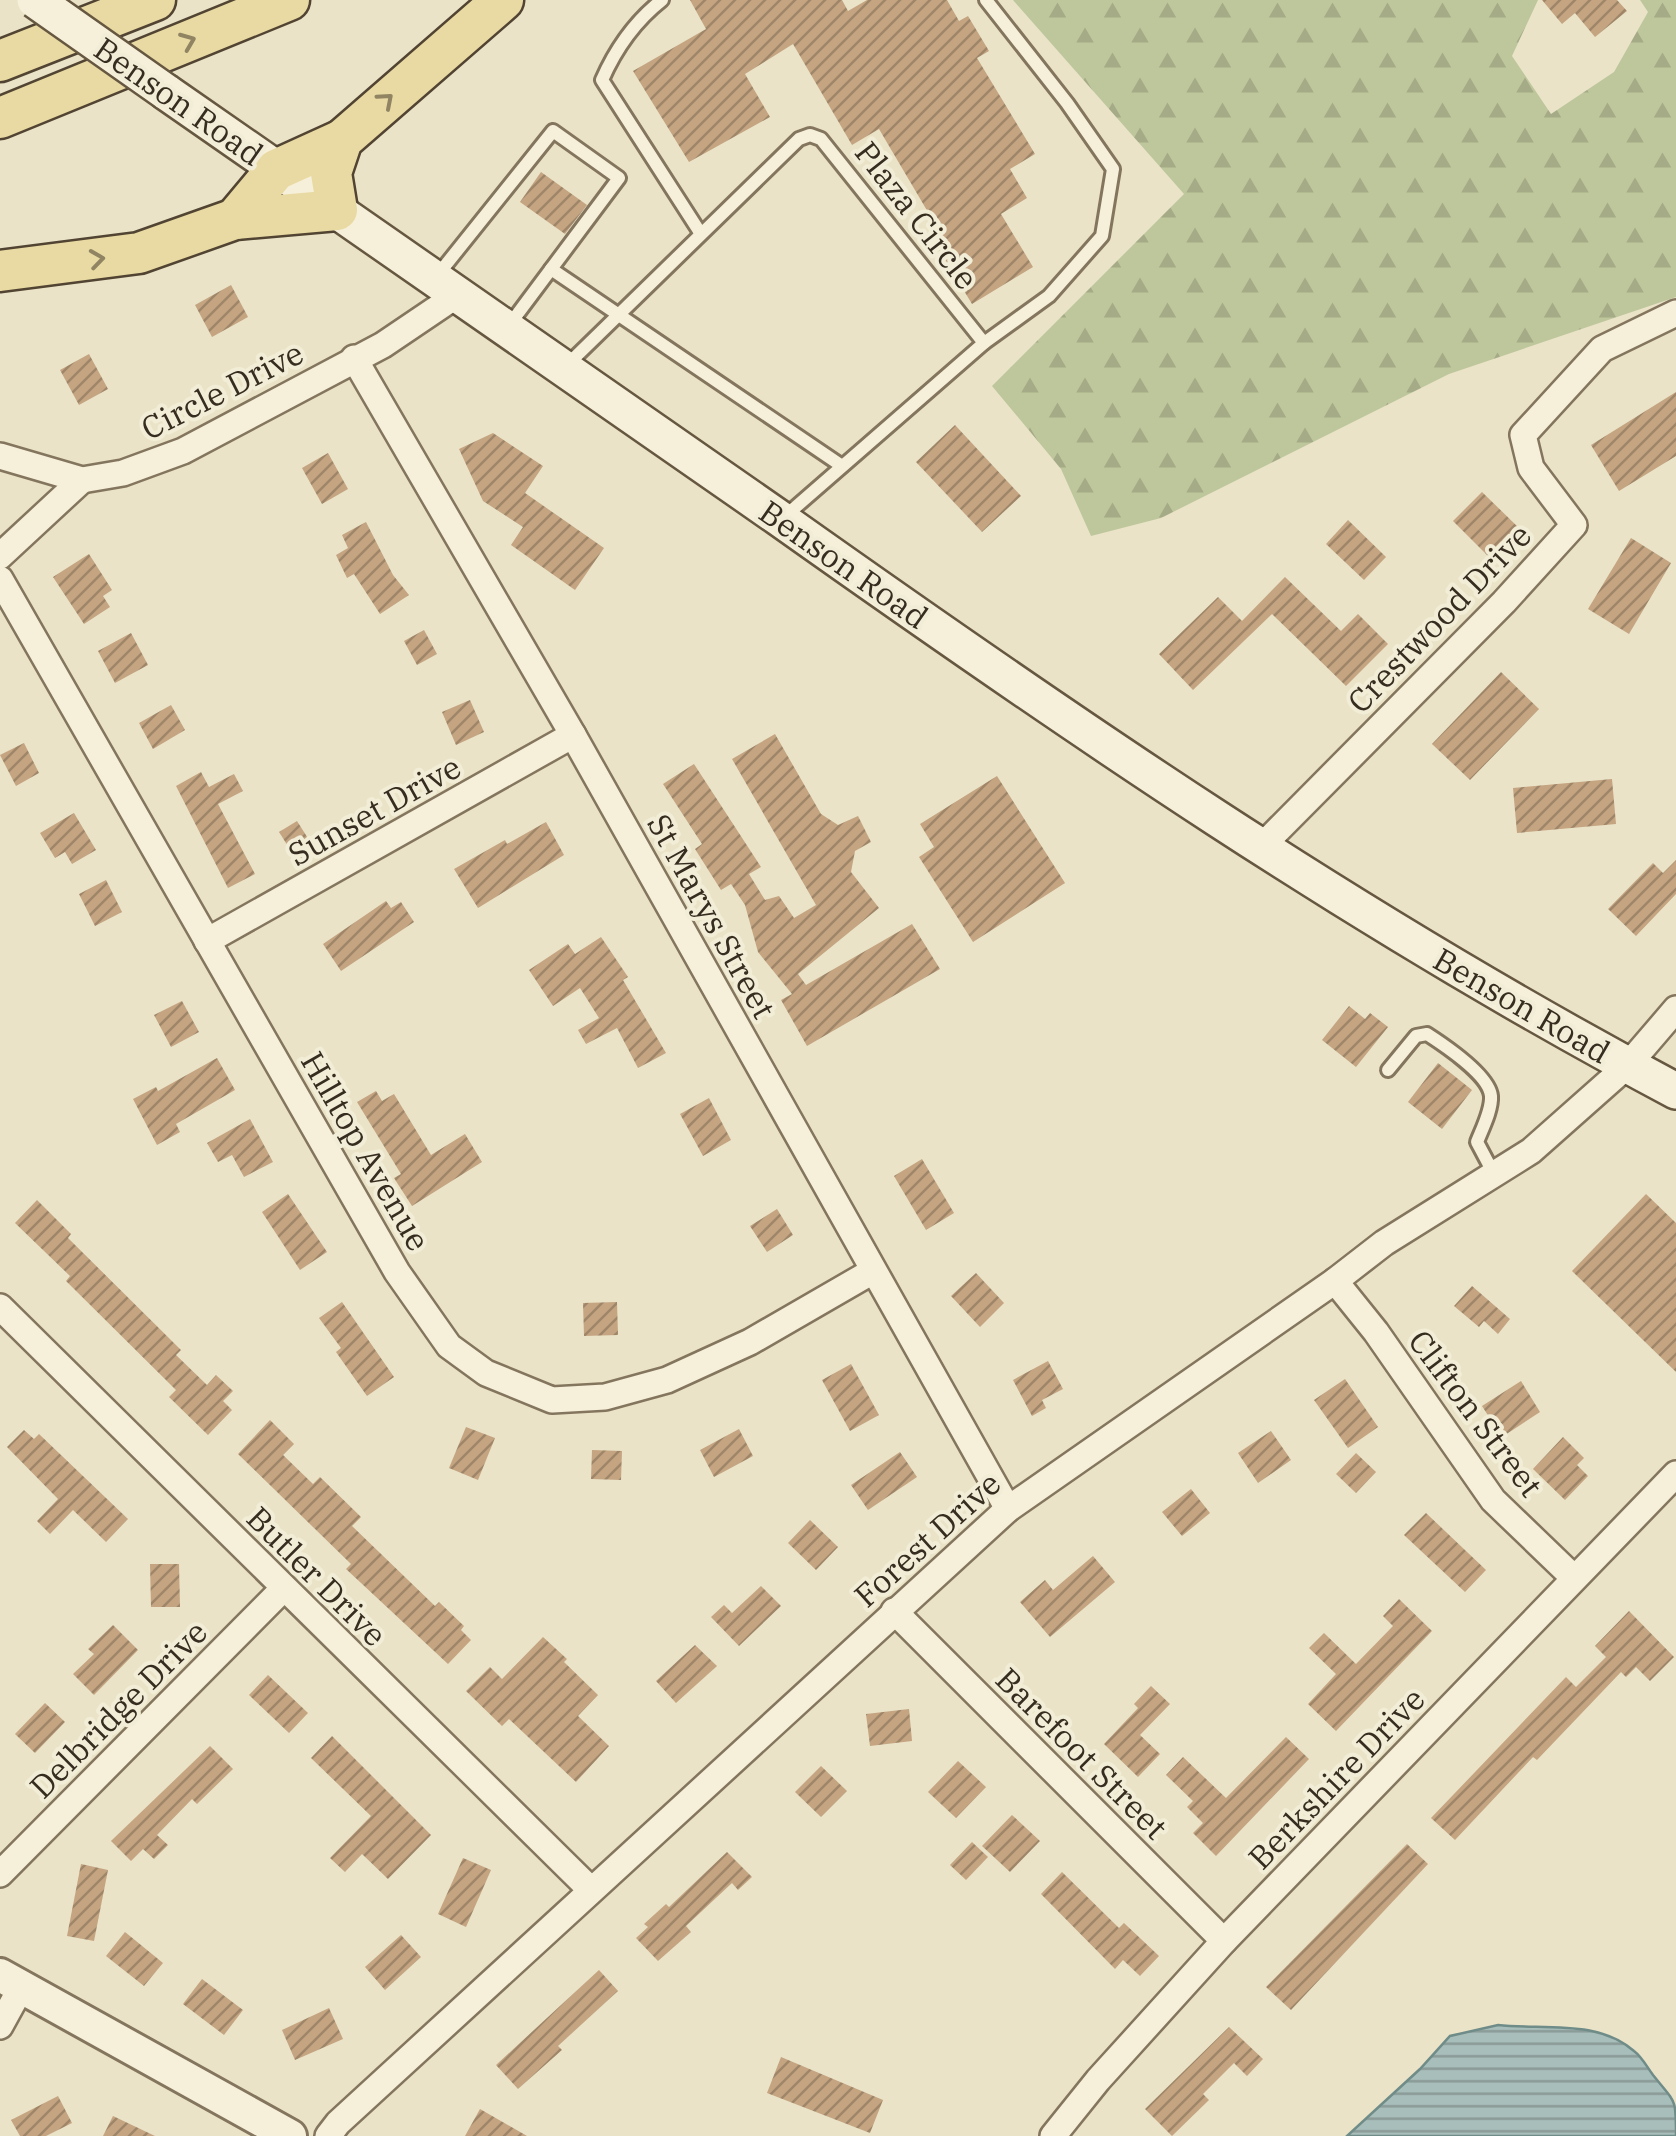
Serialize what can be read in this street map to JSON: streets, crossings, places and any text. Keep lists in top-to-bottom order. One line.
{"streets":{"main road":["Benson Road"],"street":["Circle Drive","Crestwood Drive","Sunset Drive","St Marys Street","Hilltop Avenue","Clifton Street","Forest Drive","Butler Drive","Delbridge Drive","Barefoot Street","Berkshire Drive"],"lane":["Plaza Circle"]},"crossings":[["Benson Road","Plaza Circle"],["Benson Road","Circle Drive"],["Benson Road","Crestwood Drive"],["Benson Road","Forest Drive"],["Circle Drive","St Marys Street"],["Sunset Drive","St Marys Street"],["Sunset Drive","Hilltop Avenue"],["St Marys Street","Hilltop Avenue"],["St Marys Street","Forest Drive"],["Clifton Street","Forest Drive"],["Clifton Street","Berkshire Drive"],["Forest Drive","Butler Drive"],["Forest Drive","Barefoot Street"],["Butler Drive","Delbridge Drive"],["Barefoot Street","Berkshire Drive"]]}
